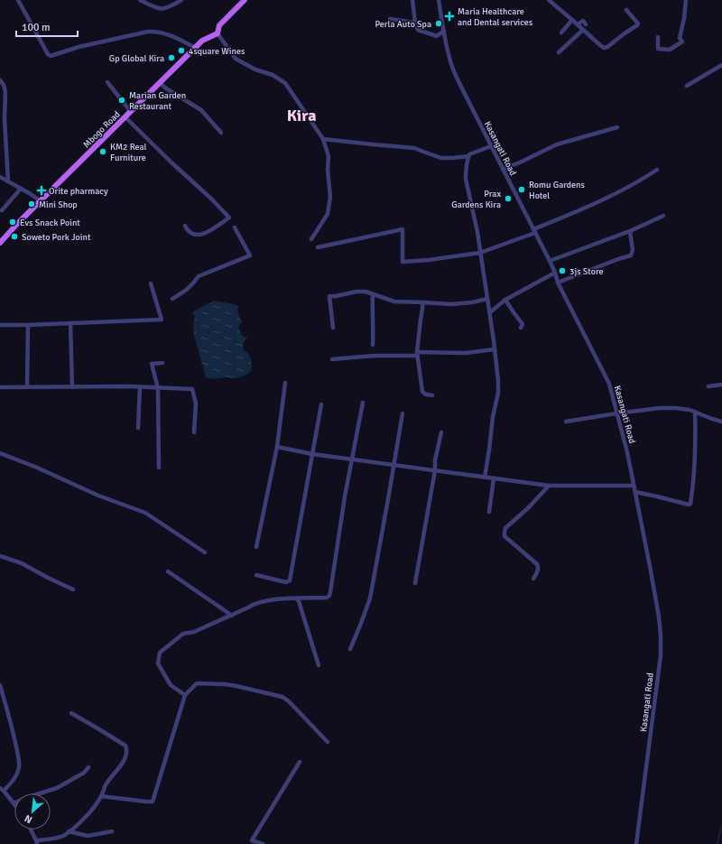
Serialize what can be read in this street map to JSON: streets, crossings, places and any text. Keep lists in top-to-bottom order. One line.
{"streets":{"main road":["Mbogo Road"],"street":["Kasangati Road"]},"districts":["Kira"],"places":{"health":["Maria Healthcare and Dental services","Orite pharmacy"],"other":["Perla Auto Spa","4square Wines","Gp Global Kira","Marian Garden Restaurant","KM2 Real Furniture","Romu Gardens Hotel","Prax Gardens Kira","Mini Shop","Evs Snack Point","Soweto Pork Joint","3js Store"]},"scale_bar":"100 m","north":"bottom left"}
